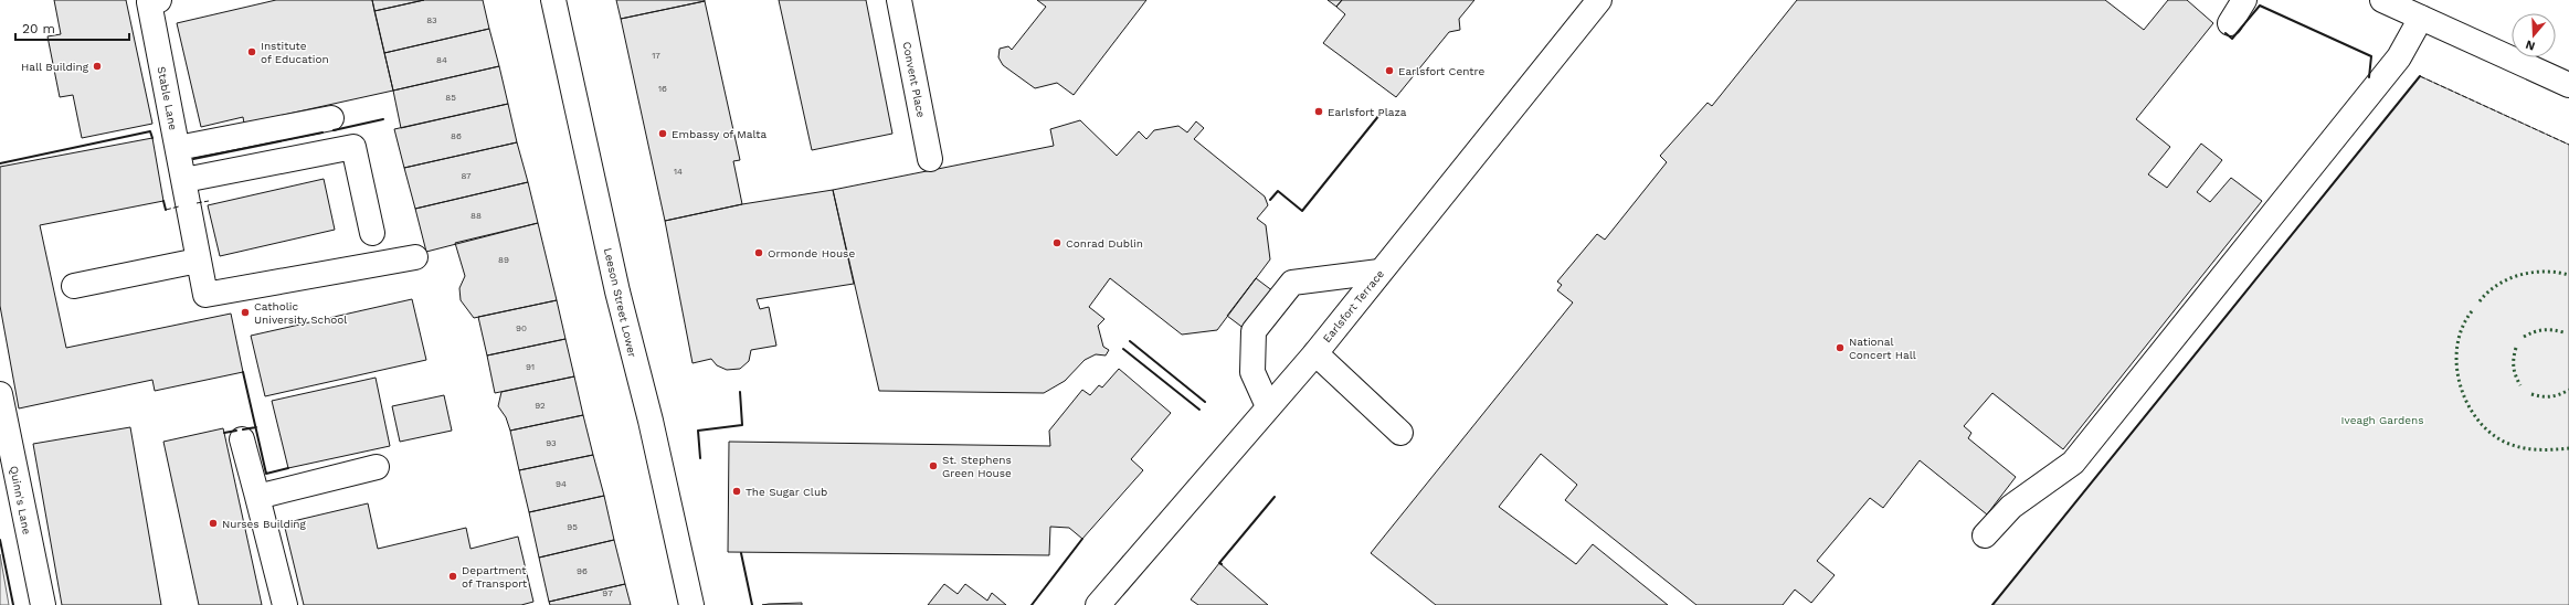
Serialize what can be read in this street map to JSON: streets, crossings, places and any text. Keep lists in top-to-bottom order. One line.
{"streets":{"main road":["Convent Place","Stable Lane","Leeson Street Lower","Earlsfort Terrace","Quinn's Lane"]},"parks":["Iveagh Gardens"],"places":["Institute of Education","Hall Building","Earlsfort Centre","Earlsfort Plaza","Embassy of Malta","Conrad Dublin","Ormonde House","Catholic University School","National Concert Hall","St. Stephens Green House","The Sugar Club","Nurses Building","Department of Transport"],"house_numbers":["83","17","84","16","85","86","14","87","88","89","90","91","92","93","94","95","96","97"],"scale_bar":"20 m","north":"bottom"}
